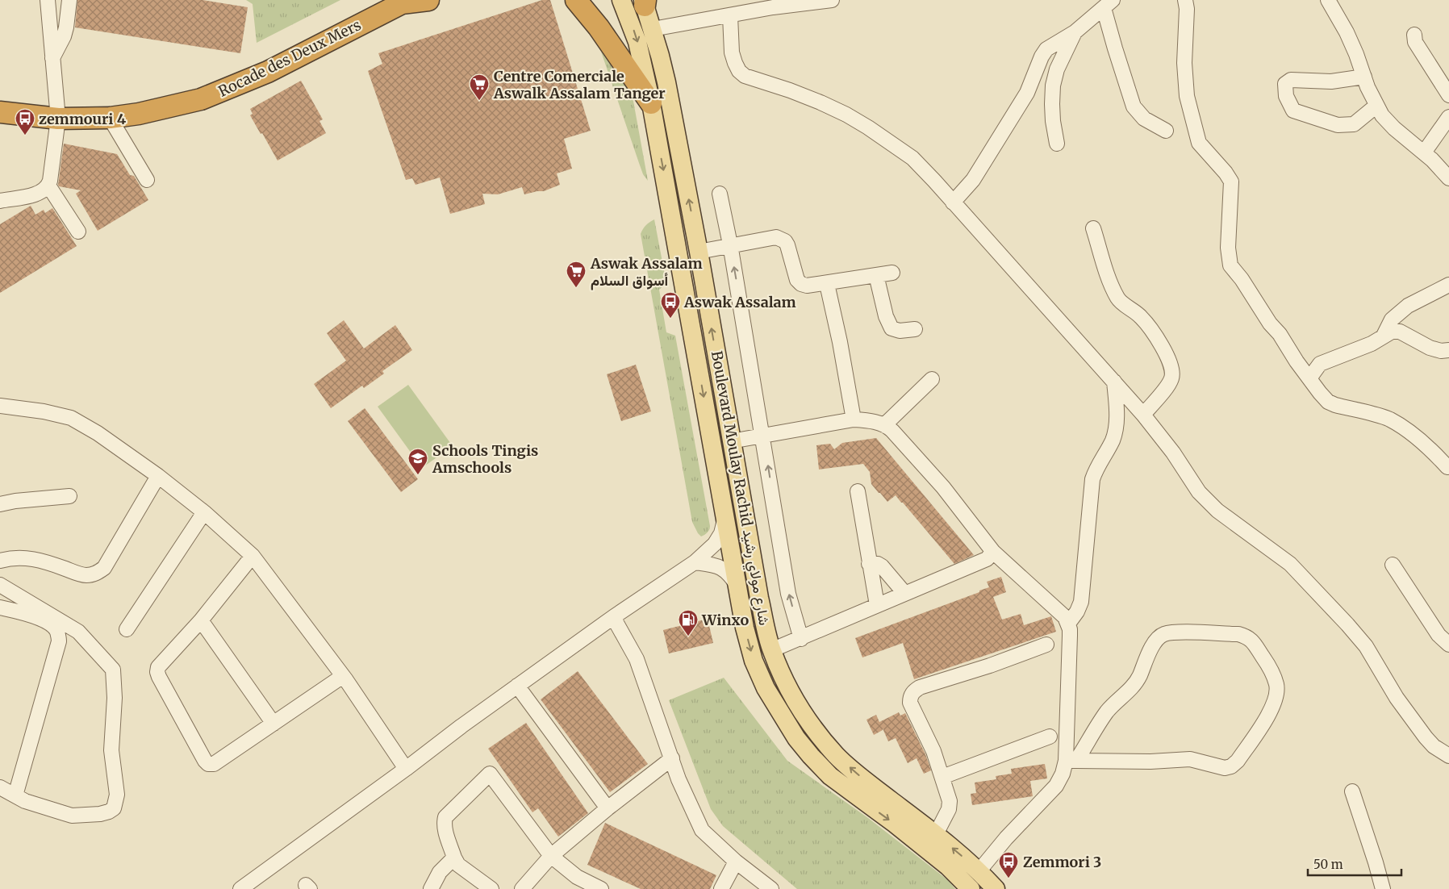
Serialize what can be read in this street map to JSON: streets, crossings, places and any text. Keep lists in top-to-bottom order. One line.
{"streets":{"highway":["Rocade des Deux Mers"],"main road":["Boulevard Moulay Rachid شارع مولاي رشيد"]},"places":{"supermarket":["Centre Comerciale Aswalk Assalam Tanger","Aswak Assalam أسواق السلام"],"bus stop":["zemmouri 4","Aswak Assalam","Zemmori 3"],"school or university":["Schools Tingis Amschools"],"fuel station":["Winxo"]},"scale_bar":"50 m"}
